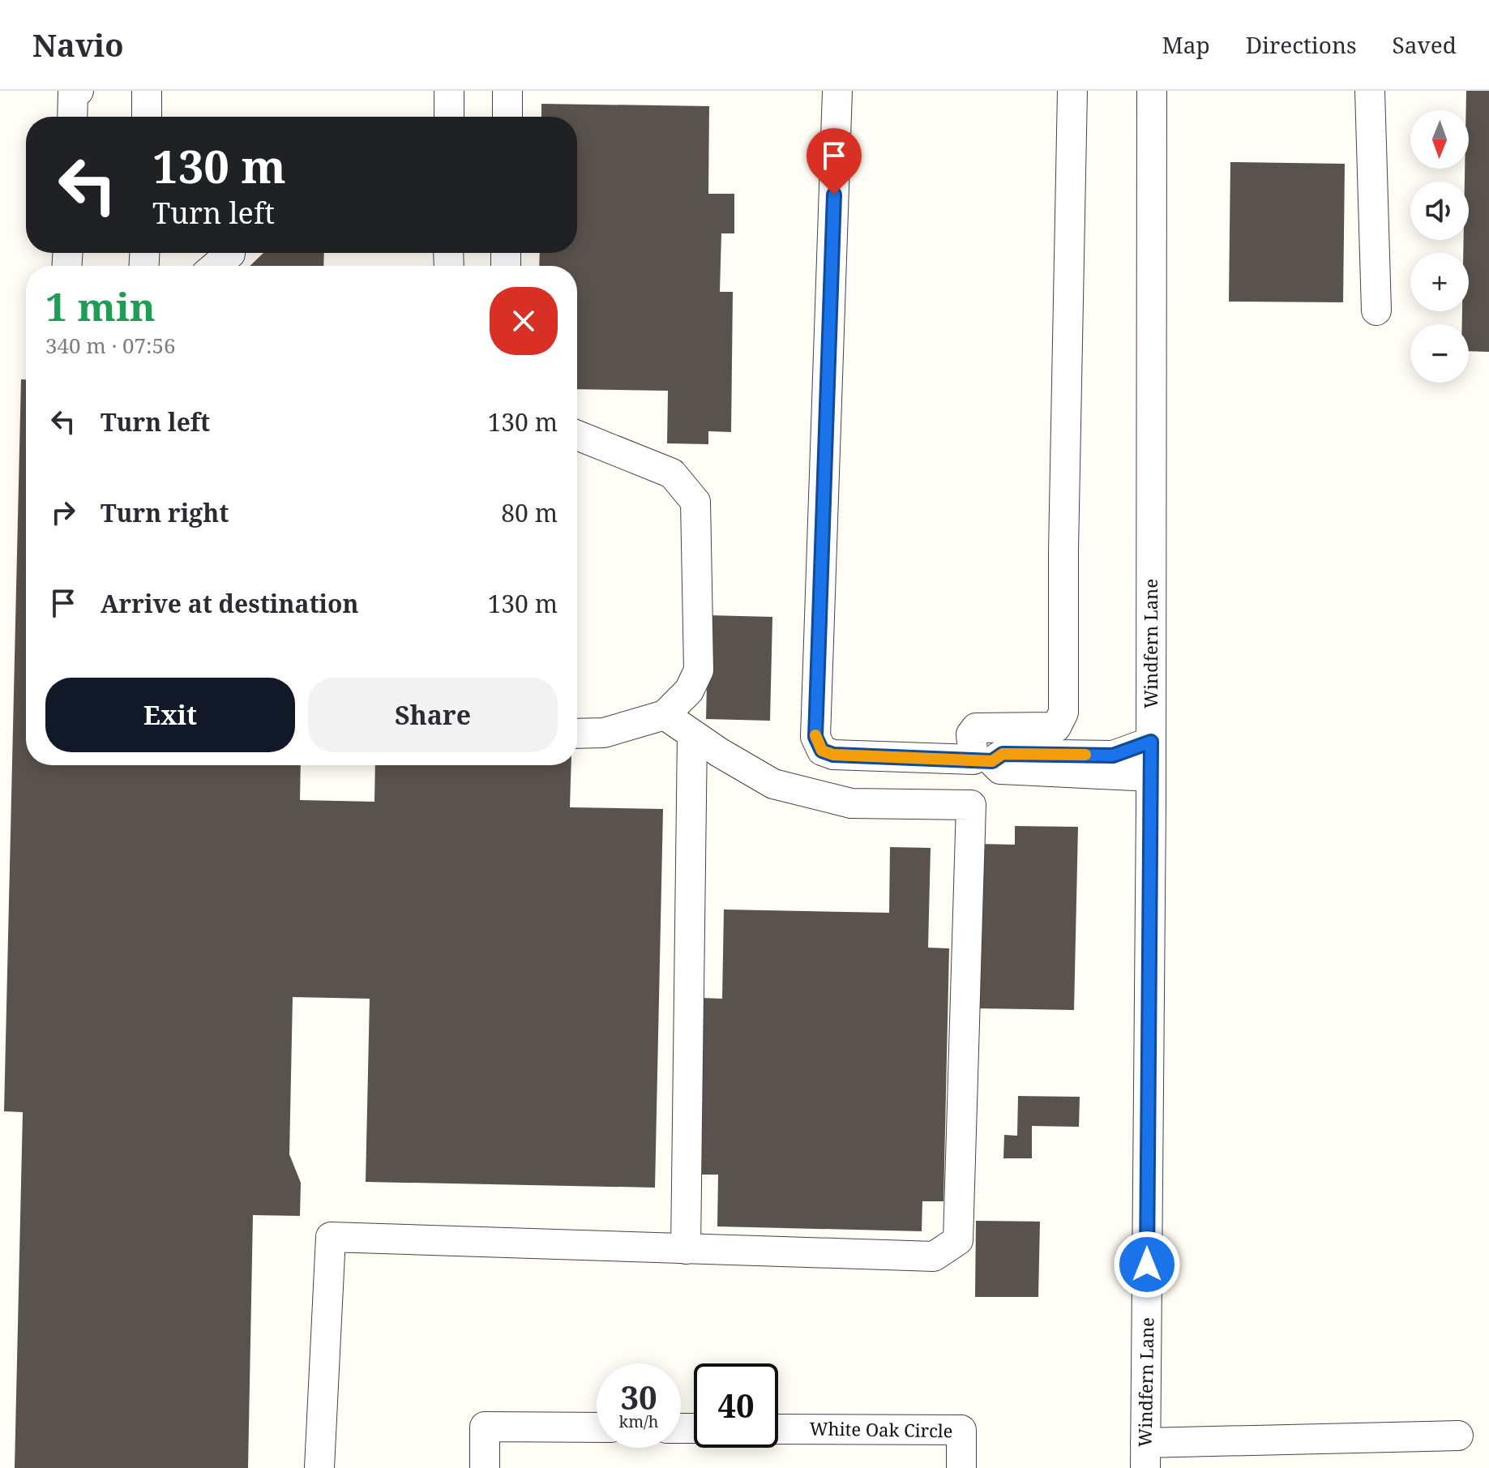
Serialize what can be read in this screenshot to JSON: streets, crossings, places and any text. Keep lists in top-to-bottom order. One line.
{"streets":{"street":["Windfern Lane","White Oak Circle"]},"north":"bottom","page":{"header":"Navio","nav":["Map","Directions","Saved"],"map_buttons":["+","−"],"turn":["130 m","Turn left"],"heading":["1 min","340 m · 07:56"],"list":[{"name":"Turn left","value":"130 m"},{"name":"Turn right","value":"80 m"},{"name":"Arrive at destination","value":"130 m"}],"buttons":["Exit","Share"],"speed":"30 km/h","limit":"40"}}
